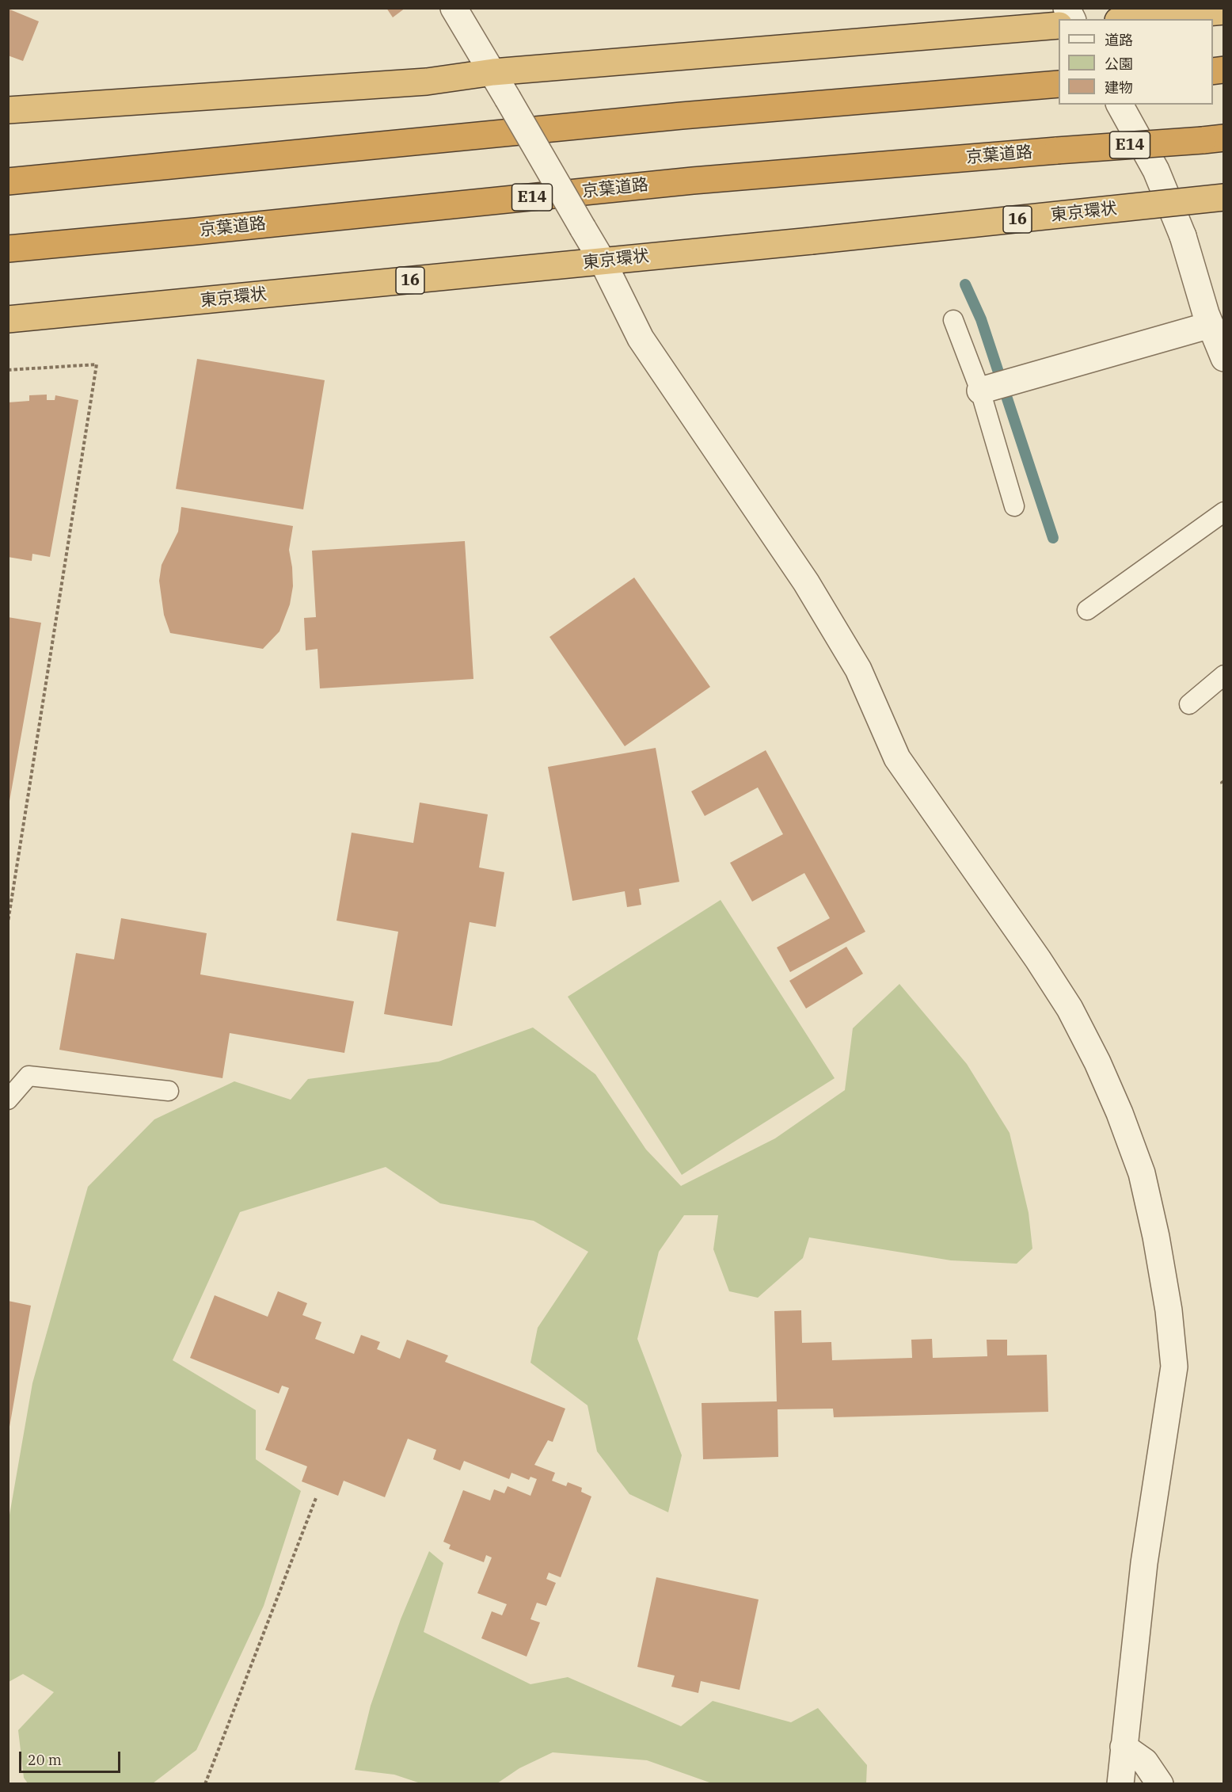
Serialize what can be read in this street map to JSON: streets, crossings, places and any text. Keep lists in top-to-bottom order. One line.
{"streets":{"highway":["E14","京葉道路","東京環状","16"]},"legend":["道路","公園","建物"],"scale_bar":"20 m"}
